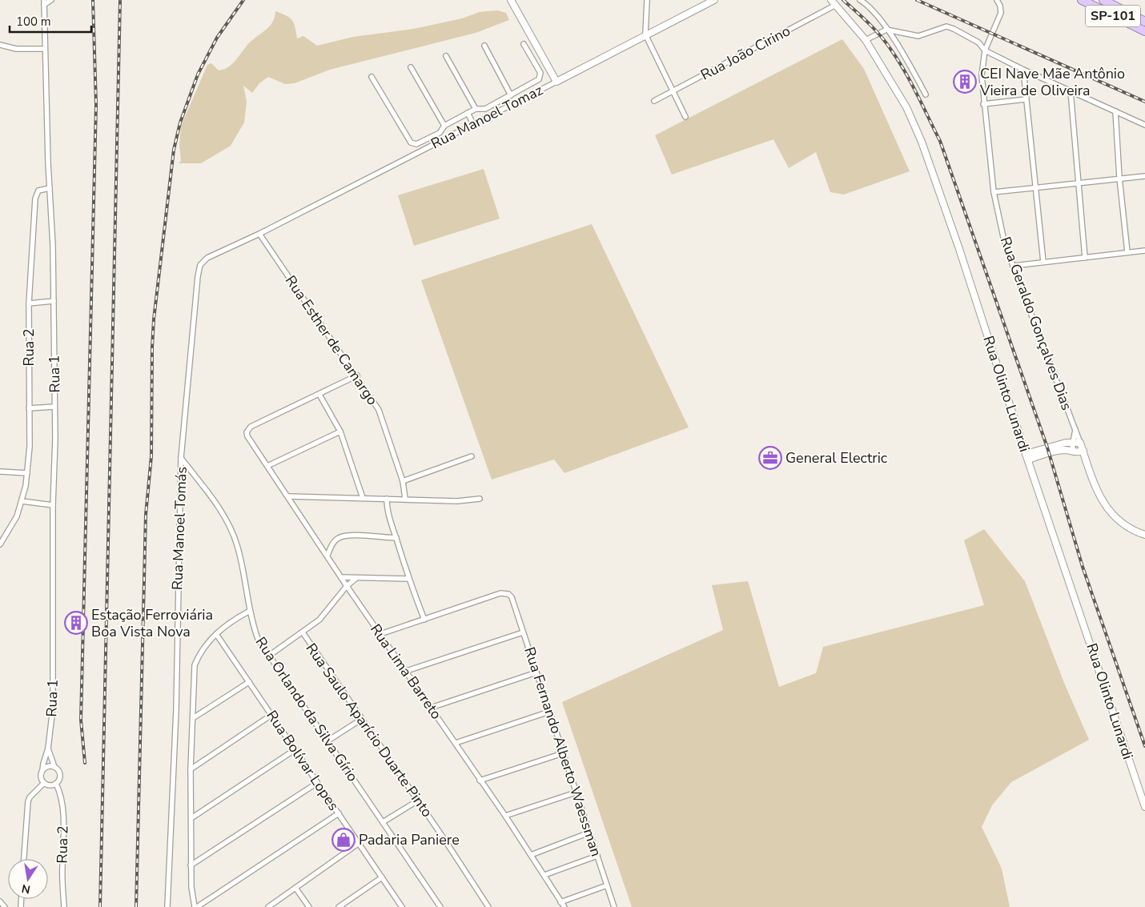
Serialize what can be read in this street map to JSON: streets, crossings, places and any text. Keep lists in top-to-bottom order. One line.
{"streets":{"highway":["SP-101"],"street":["Rua João Cirino","Rua Manoel Tomaz","Rua Geraldo Gonçalves Dias","Rua Esther de Camargo","Rua 2","Rua 1","Rua Olinto Lunardi","Rua Manoel Tomás","Rua Lima Barreto","Rua Orlando da Silva Gírio","Rua Saulo Aparício Duarte Pinto","Rua Fernando Alberto Waessman","Rua Bolívar Lopes"]},"crossings":[["Rua João Cirino","Rua Olinto Lunardi"],["Rua Manoel Tomaz","Rua Esther de Camargo"],["Rua Manoel Tomaz","Rua Manoel Tomás"],["Rua Esther de Camargo","Rua Manoel Tomás"],["Rua 2","Rua 1"],["Rua Manoel Tomás","Rua Orlando da Silva Gírio"]],"places":{"building":["CEI Nave Mãe Antônio Vieira de Oliveira","Estação Ferroviária Boa Vista Nova"],"office":["General Electric"],"shop":["Padaria Paniere"]},"scale_bar":"100 m","north":"bottom"}
